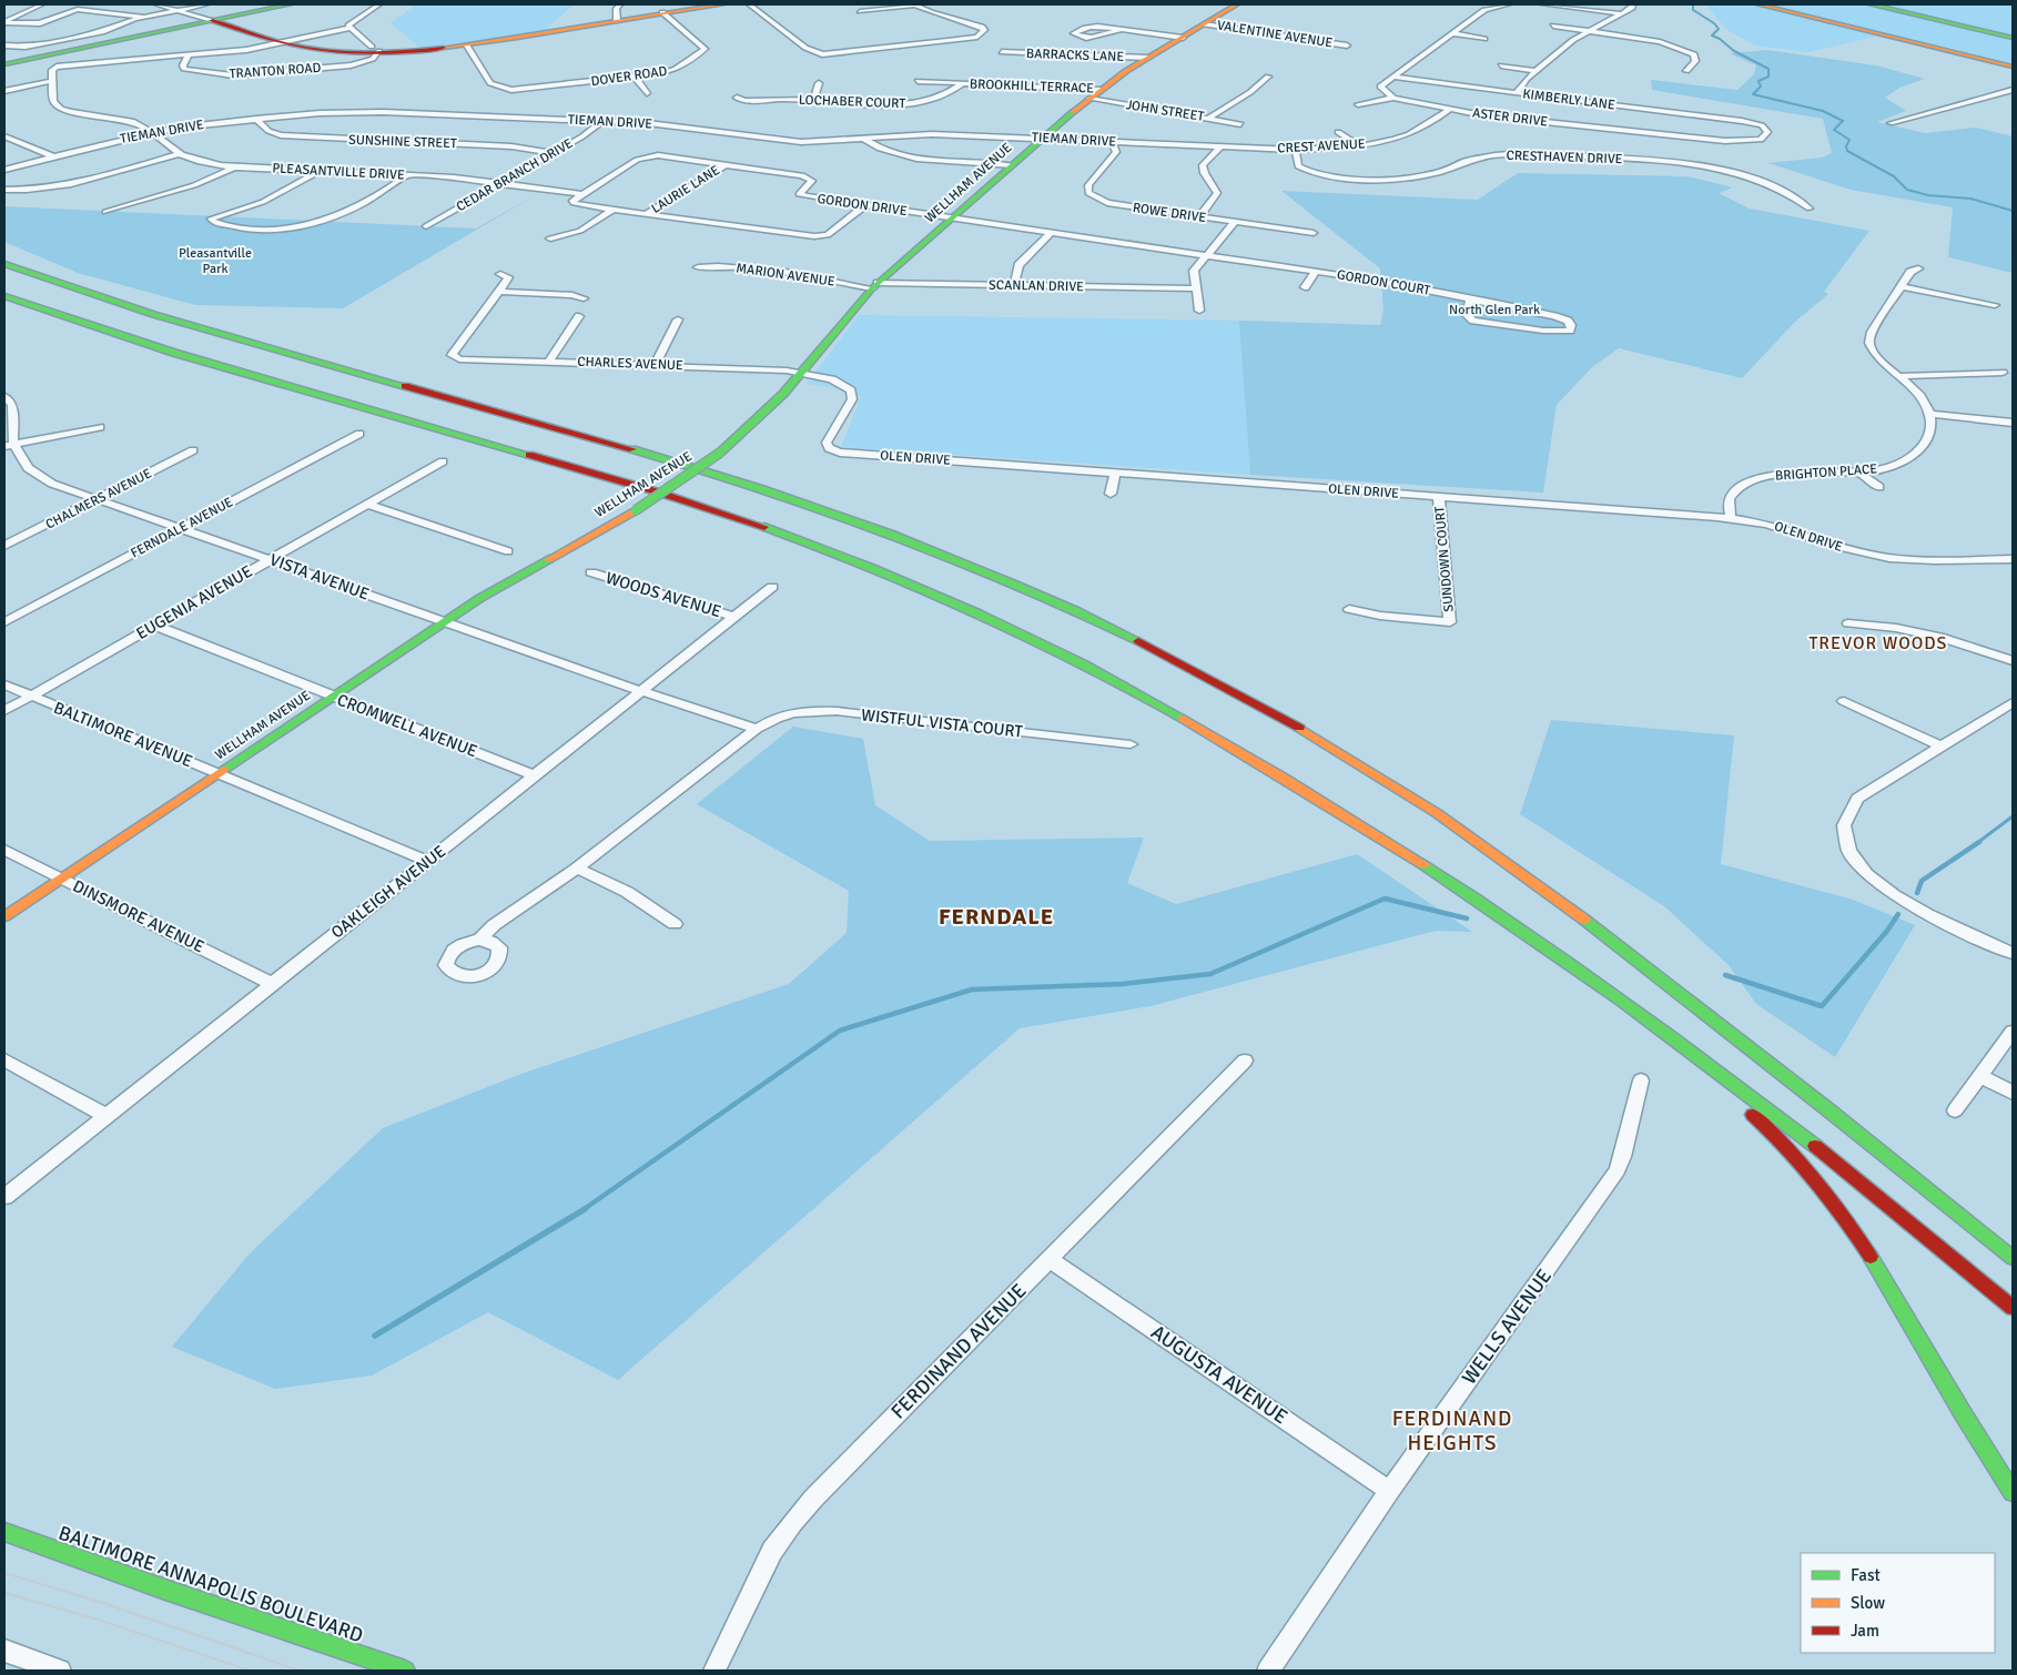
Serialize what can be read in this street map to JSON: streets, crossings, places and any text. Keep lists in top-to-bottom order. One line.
{"streets":{"main road":["WELLHAM AVENUE","BALTIMORE ANNAPOLIS BOULEVARD"],"street":["VALENTINE AVENUE","BARRACKS LANE","TRANTON ROAD","DOVER ROAD","BROOKHILL TERRACE","KIMBERLY LANE","LOCHABER COURT","JOHN STREET","ASTER DRIVE","TIEMAN DRIVE","SUNSHINE STREET","CREST AVENUE","CRESTHAVEN DRIVE","PLEASANTVILLE DRIVE","CEDAR BRANCH DRIVE","LAURIE LANE","GORDON DRIVE","ROWE DRIVE","MARION AVENUE","GORDON COURT","SCANLAN DRIVE","CHARLES AVENUE","OLEN DRIVE","BRIGHTON PLACE","CHALMERS AVENUE","FERNDALE AVENUE","SUNDOWN COURT","VISTA AVENUE","WOODS AVENUE","EUGENIA AVENUE","WISTFUL VISTA COURT","CROMWELL AVENUE","BALTIMORE AVENUE","OAKLEIGH AVENUE","DINSMORE AVENUE","WELLS AVENUE","FERDINAND AVENUE","AUGUSTA AVENUE"]},"crossings":[["VALENTINE AVENUE","WELLHAM AVENUE"],["BARRACKS LANE","WELLHAM AVENUE"],["BROOKHILL TERRACE","LOCHABER COURT"],["BROOKHILL TERRACE","WELLHAM AVENUE"],["KIMBERLY LANE","ASTER DRIVE"],["JOHN STREET","WELLHAM AVENUE"],["ASTER DRIVE","CREST AVENUE"],["TIEMAN DRIVE","SUNSHINE STREET"],["TIEMAN DRIVE","CREST AVENUE"],["TIEMAN DRIVE","PLEASANTVILLE DRIVE"],["TIEMAN DRIVE","CEDAR BRANCH DRIVE"],["TIEMAN DRIVE","WELLHAM AVENUE"],["TIEMAN DRIVE","ROWE DRIVE"],["SUNSHINE STREET","CEDAR BRANCH DRIVE"],["CREST AVENUE","CRESTHAVEN DRIVE"],["PLEASANTVILLE DRIVE","CEDAR BRANCH DRIVE"],["PLEASANTVILLE DRIVE","GORDON DRIVE"],["WELLHAM AVENUE","GORDON DRIVE"],["WELLHAM AVENUE","MARION AVENUE"],["WELLHAM AVENUE","SCANLAN DRIVE"],["WELLHAM AVENUE","CHARLES AVENUE"],["WELLHAM AVENUE","OLEN DRIVE"],["WELLHAM AVENUE","VISTA AVENUE"],["WELLHAM AVENUE","CROMWELL AVENUE"],["WELLHAM AVENUE","BALTIMORE AVENUE"],["WELLHAM AVENUE","DINSMORE AVENUE"],["LAURIE LANE","GORDON DRIVE"],["GORDON DRIVE","GORDON COURT"],["MARION AVENUE","SCANLAN DRIVE"],["CHARLES AVENUE","OLEN DRIVE"],["OLEN DRIVE","BRIGHTON PLACE"],["OLEN DRIVE","SUNDOWN COURT"],["CHALMERS AVENUE","VISTA AVENUE"],["FERNDALE AVENUE","VISTA AVENUE"],["VISTA AVENUE","EUGENIA AVENUE"],["VISTA AVENUE","OAKLEIGH AVENUE"],["WOODS AVENUE","OAKLEIGH AVENUE"],["EUGENIA AVENUE","CROMWELL AVENUE"],["EUGENIA AVENUE","BALTIMORE AVENUE"],["CROMWELL AVENUE","OAKLEIGH AVENUE"],["BALTIMORE AVENUE","OAKLEIGH AVENUE"],["OAKLEIGH AVENUE","DINSMORE AVENUE"],["WELLS AVENUE","AUGUSTA AVENUE"],["FERDINAND AVENUE","AUGUSTA AVENUE"]],"districts":["TREVOR WOODS","FERNDALE","FERDINAND HEIGHTS"],"parks":["Pleasantville Park","North Glen Park"],"legend":["Fast","Slow","Jam"]}
